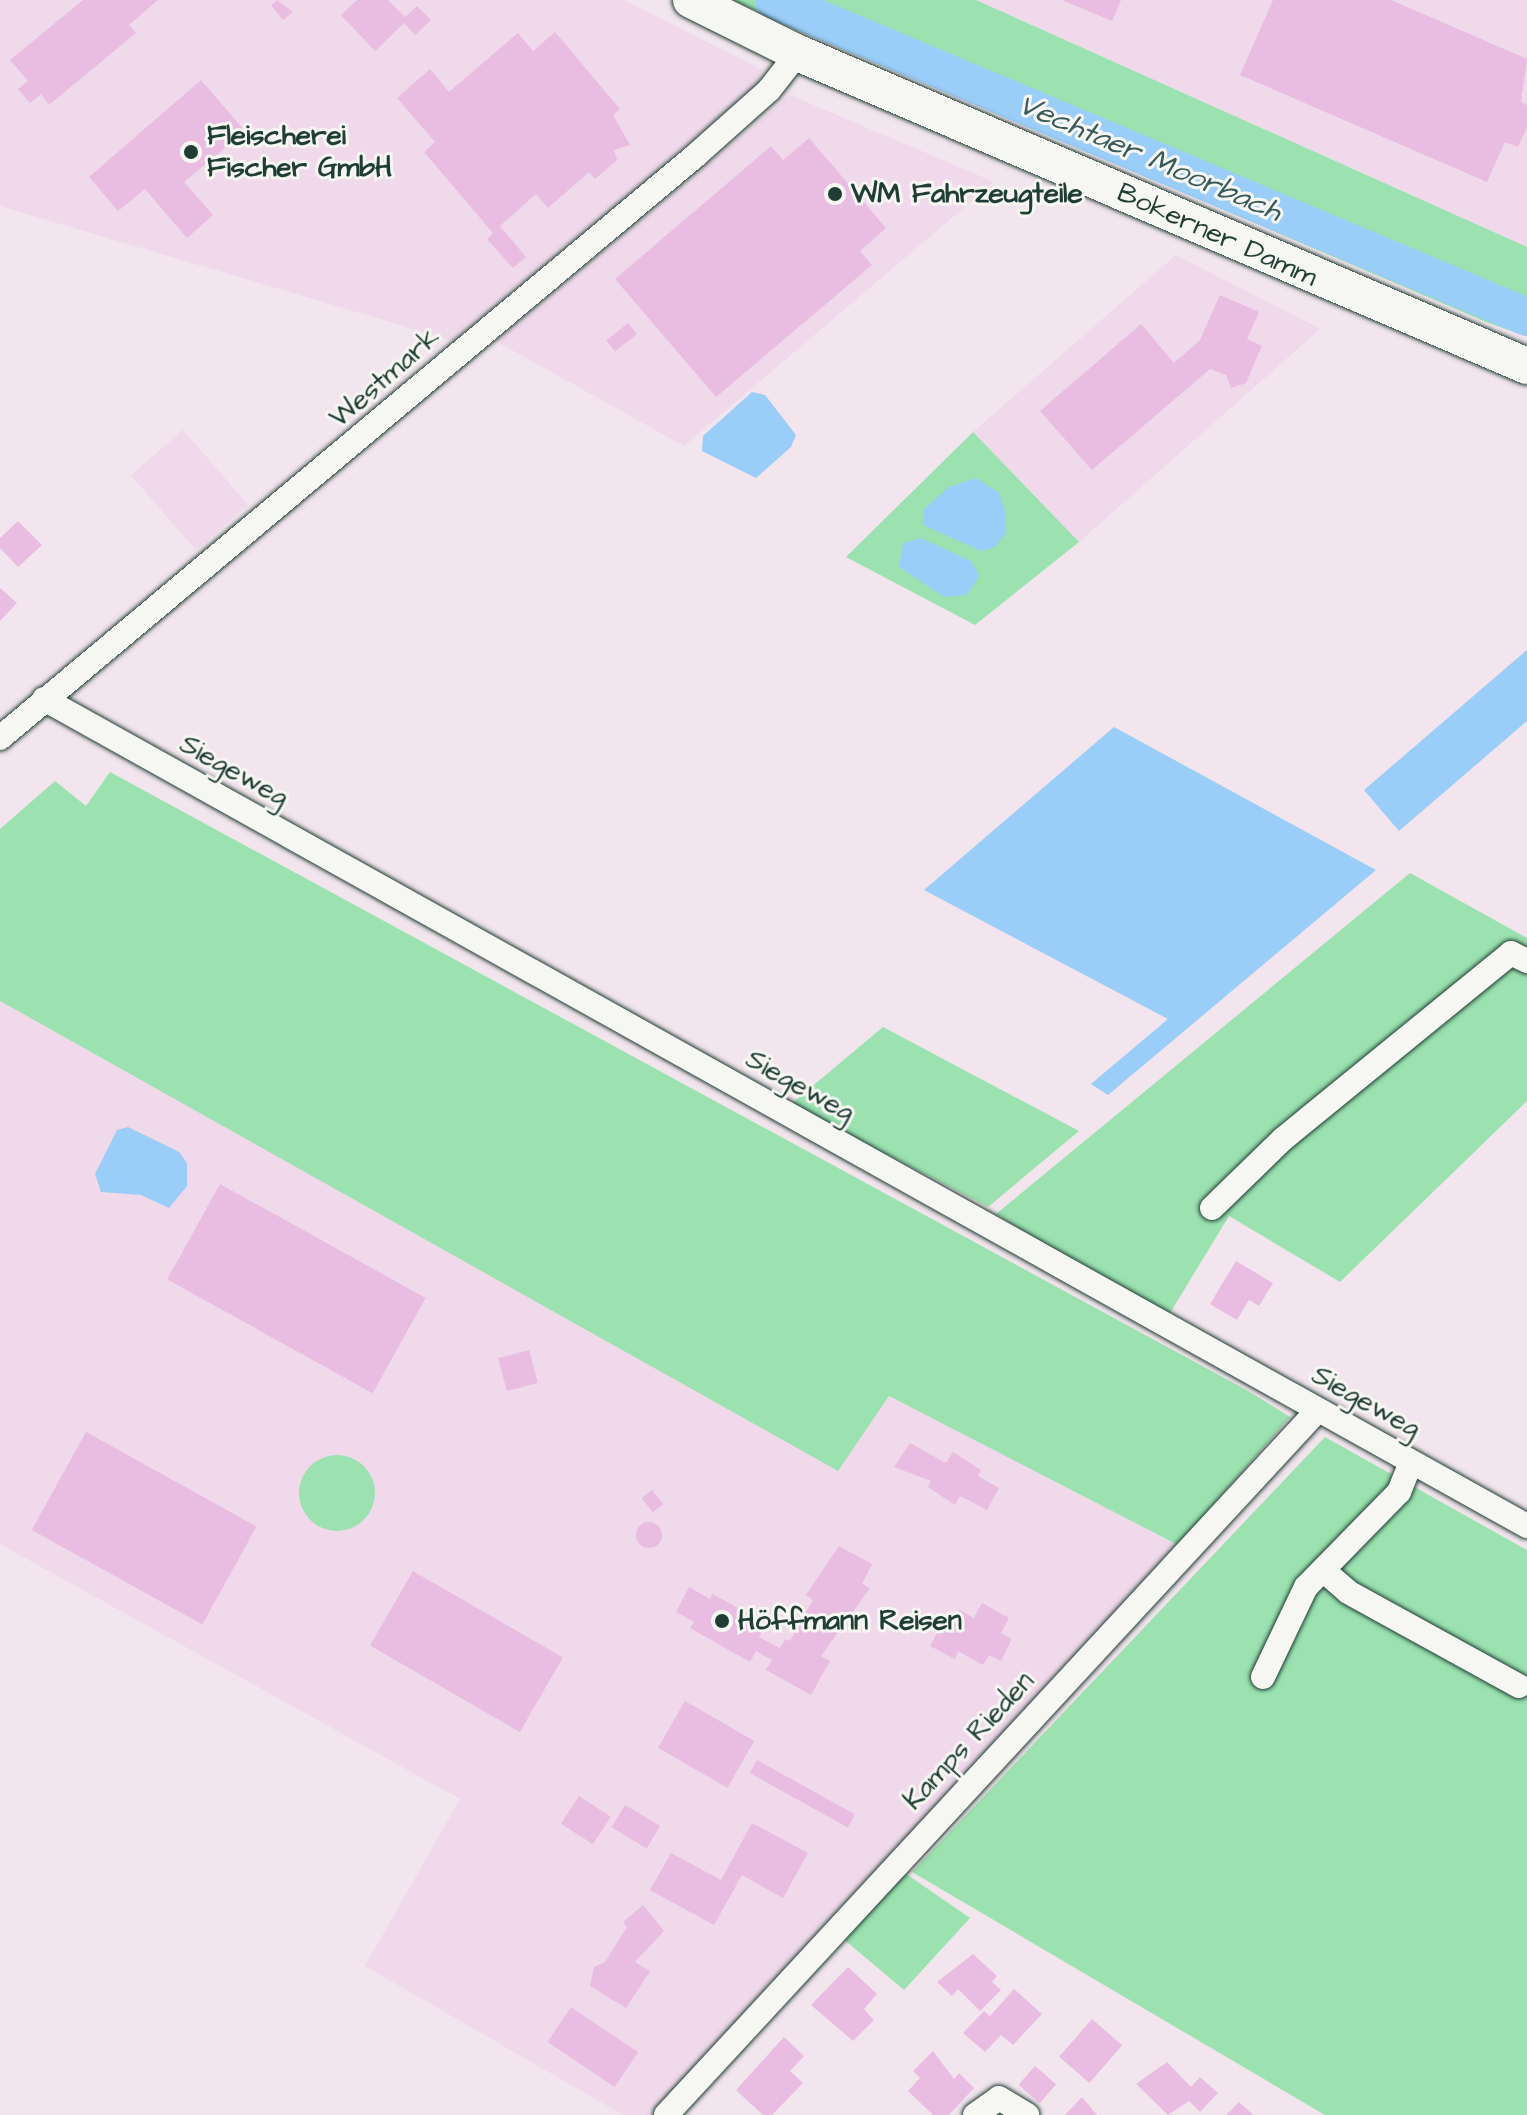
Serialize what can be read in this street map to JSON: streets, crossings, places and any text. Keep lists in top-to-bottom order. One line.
{"streets":{"main road":["Bokerner Damm"],"street":["Westmark","Siegeweg","Kamps Rieden"]},"crossings":[["Bokerner Damm","Westmark"],["Westmark","Siegeweg"],["Siegeweg","Kamps Rieden"]],"water":["Vechtaer Moorbach"],"places":["Fleischerei Fischer GmbH","WM Fahrzeugteile","Höffmann Reisen"]}
